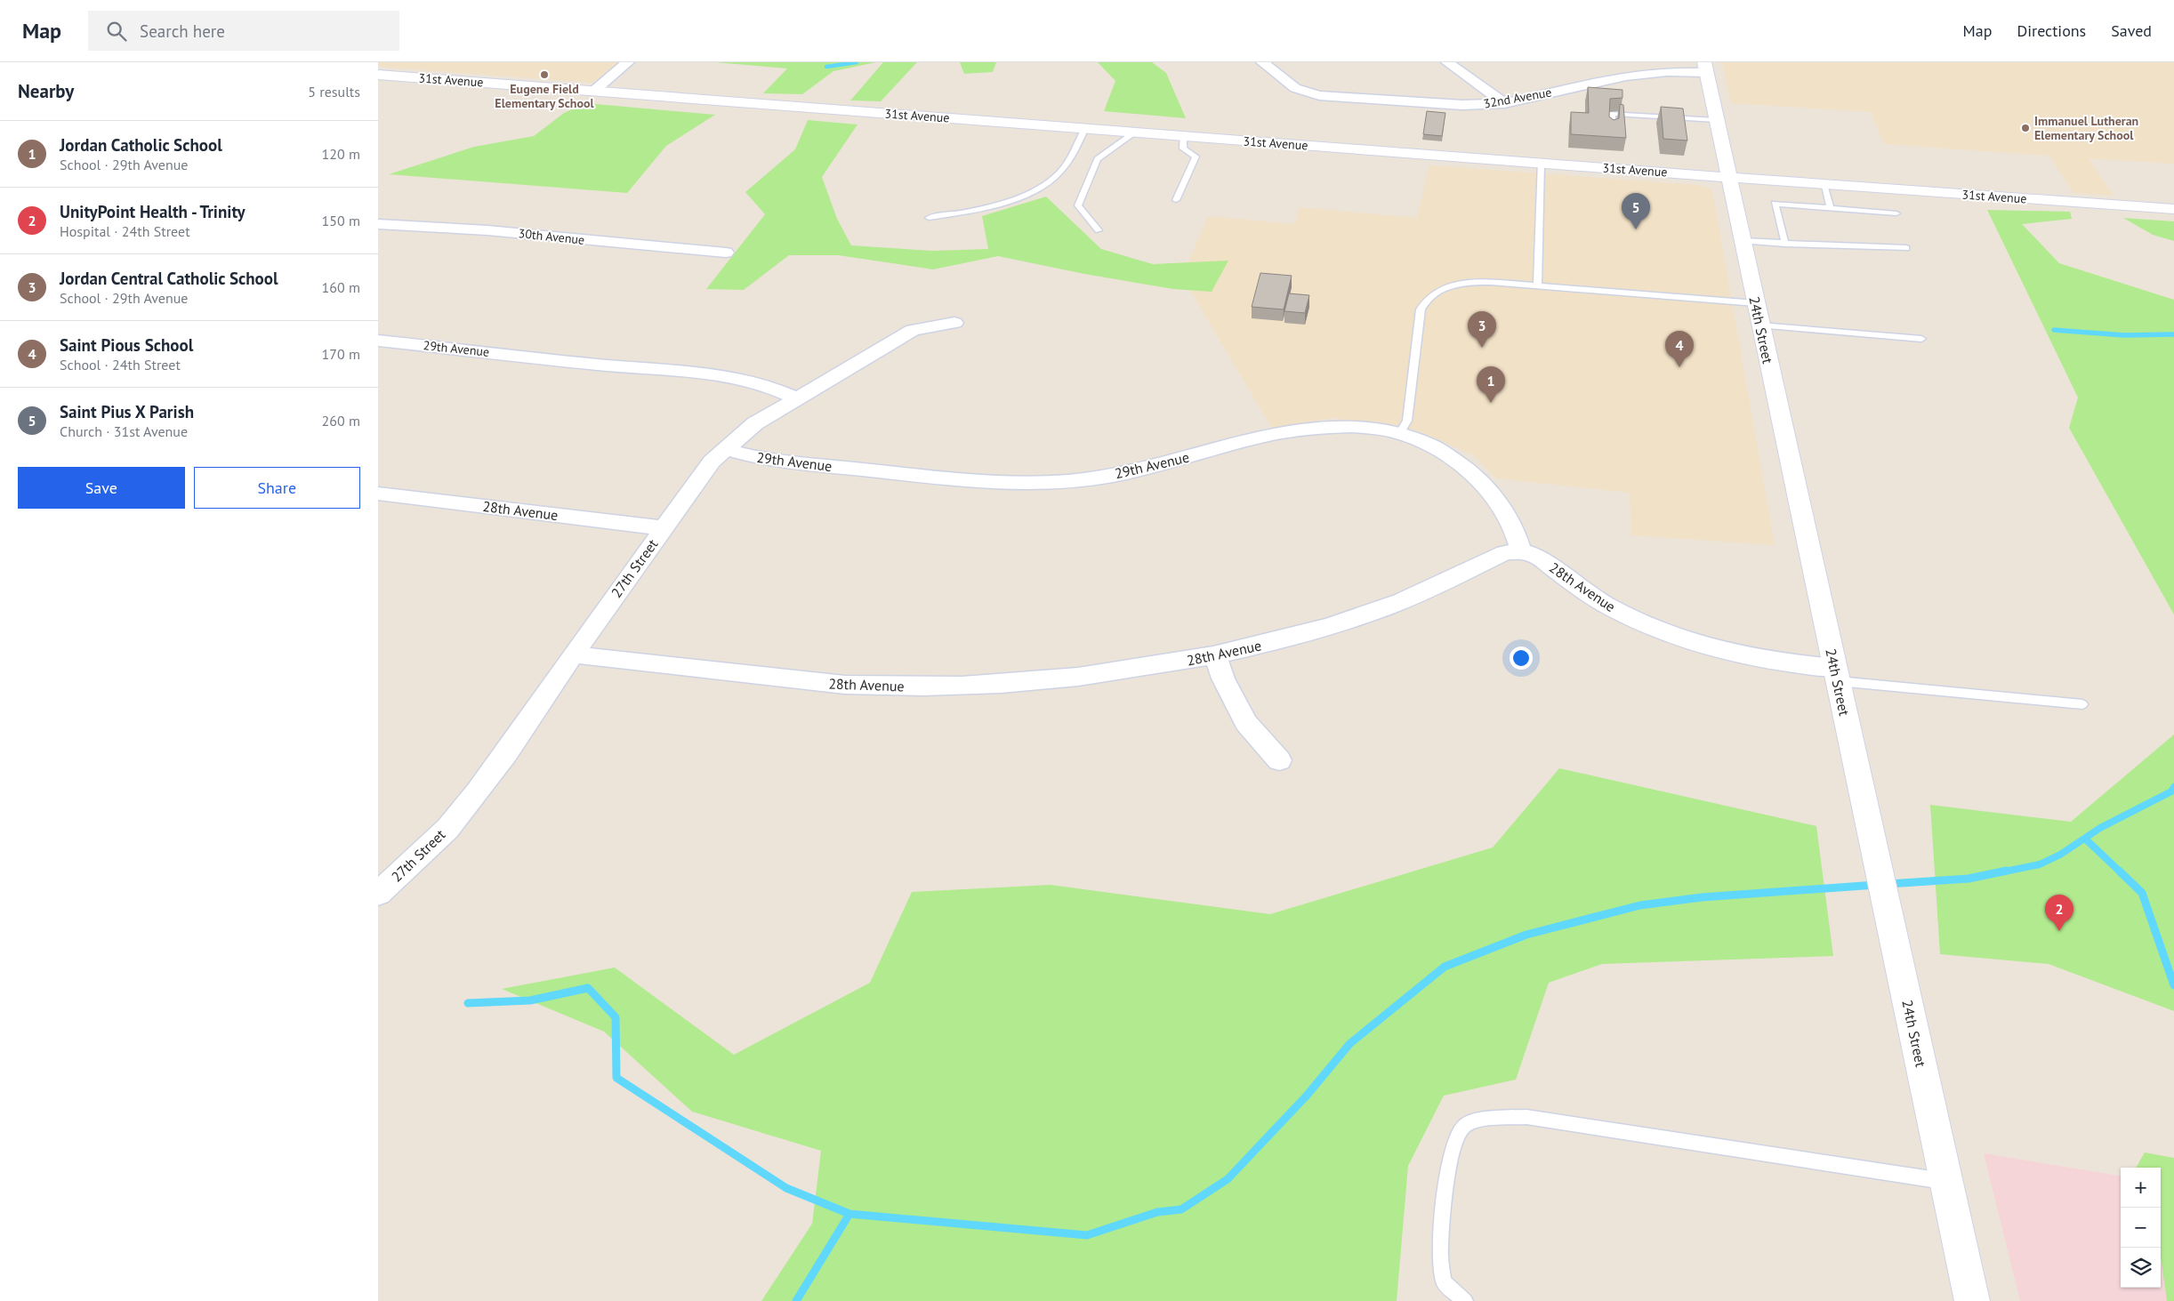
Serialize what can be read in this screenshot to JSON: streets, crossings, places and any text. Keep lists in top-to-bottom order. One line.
{"streets":{"street":["31st Avenue","32nd Avenue","30th Avenue","24th Street","29th Avenue","28th Avenue","27th Street"]},"crossings":[["31st Avenue","24th Street"],["32nd Avenue","24th Street"],["24th Street","28th Avenue"],["29th Avenue","28th Avenue"],["29th Avenue","27th Street"],["28th Avenue","27th Street"]],"places":["Eugene Field Elementary School","Immanuel Lutheran Elementary School"],"page":{"header":"Map","search":"Search here","nav":["Map","Directions","Saved"],"heading":["Nearby","5 results"],"list":[{"mark":"1","name":"Jordan Catholic School","note":"School · 29th Avenue","value":"120 m"},{"mark":"2","name":"UnityPoint Health - Trinity","note":"Hospital · 24th Street","value":"150 m"},{"mark":"3","name":"Jordan Central Catholic School","note":"School · 29th Avenue","value":"160 m"},{"mark":"4","name":"Saint Pious School","note":"School · 24th Street","value":"170 m"},{"mark":"5","name":"Saint Pius X Parish","note":"Church · 31st Avenue","value":"260 m"}],"pins":["5","3","4","1","2"],"buttons":["Save","Share"],"map_buttons":["+","−"]}}
